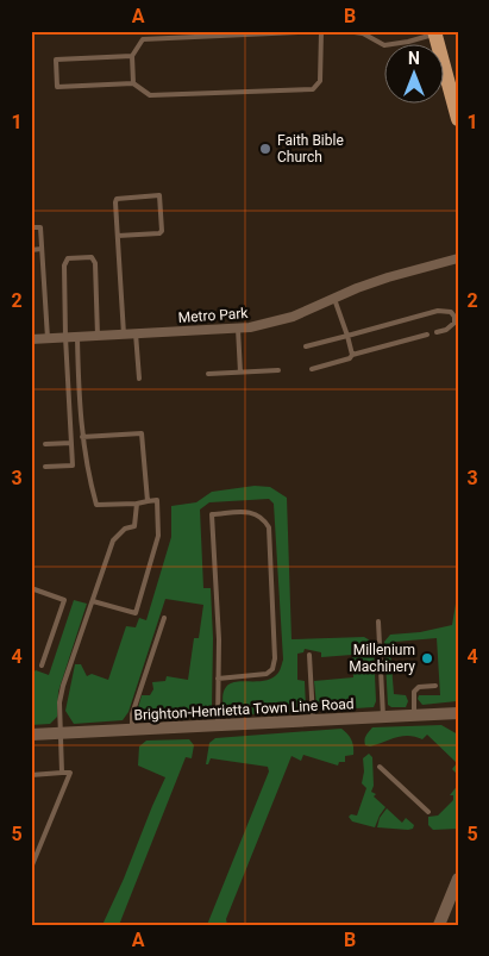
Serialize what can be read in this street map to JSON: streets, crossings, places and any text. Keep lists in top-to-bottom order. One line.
{"streets":{"street":["Metro Park","Brighton-Henrietta Town Line Road"]},"places":["Faith Bible Church","Millenium Machinery"],"north":"top","grid":{"columns":["A","B"],"rows":["1","2","3","4","5"]}}
